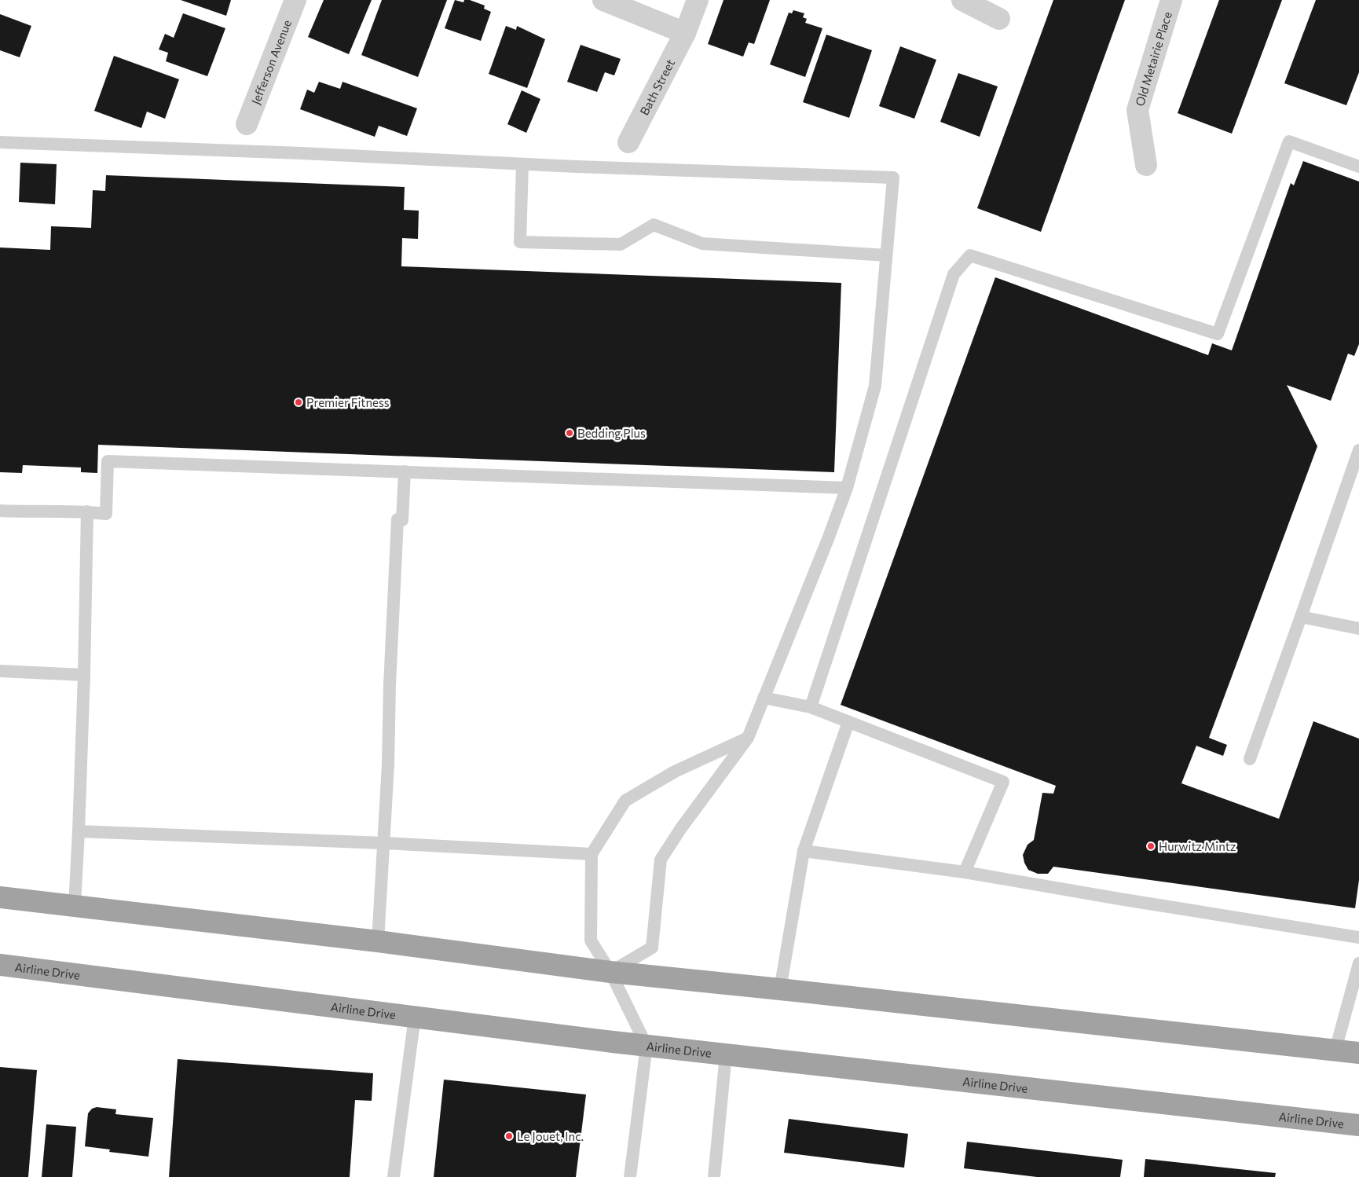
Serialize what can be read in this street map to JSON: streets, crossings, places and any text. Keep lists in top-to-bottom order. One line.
{"streets":{"highway":["Airline Drive"],"street":["Old Metairie Place","Jefferson Avenue","Bath Street"]},"places":["Premier Fitness","Bedding Plus","Hurwitz Mintz","Le Jouet, Inc."]}
